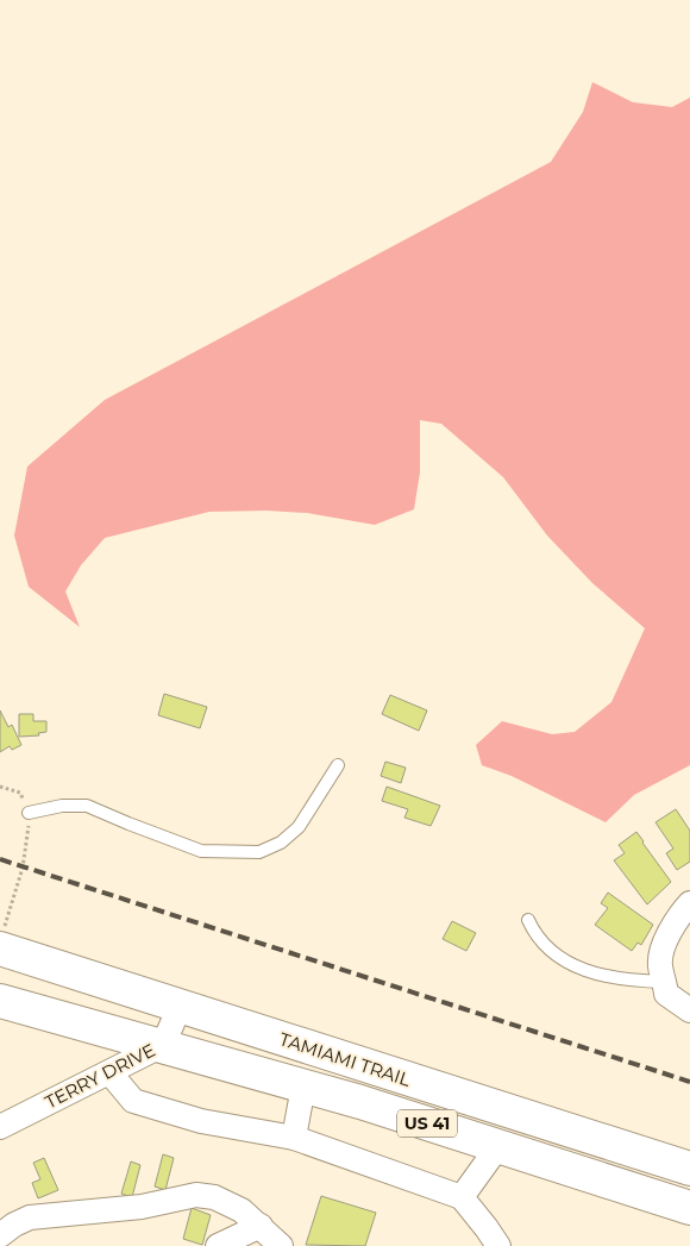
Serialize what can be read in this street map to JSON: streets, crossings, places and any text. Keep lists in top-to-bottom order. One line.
{"streets":{"main road":["TAMIAMI TRAIL","US 41"],"street":["TERRY DRIVE"]},"crossings":[["TAMIAMI TRAIL","TERRY DRIVE"]]}
